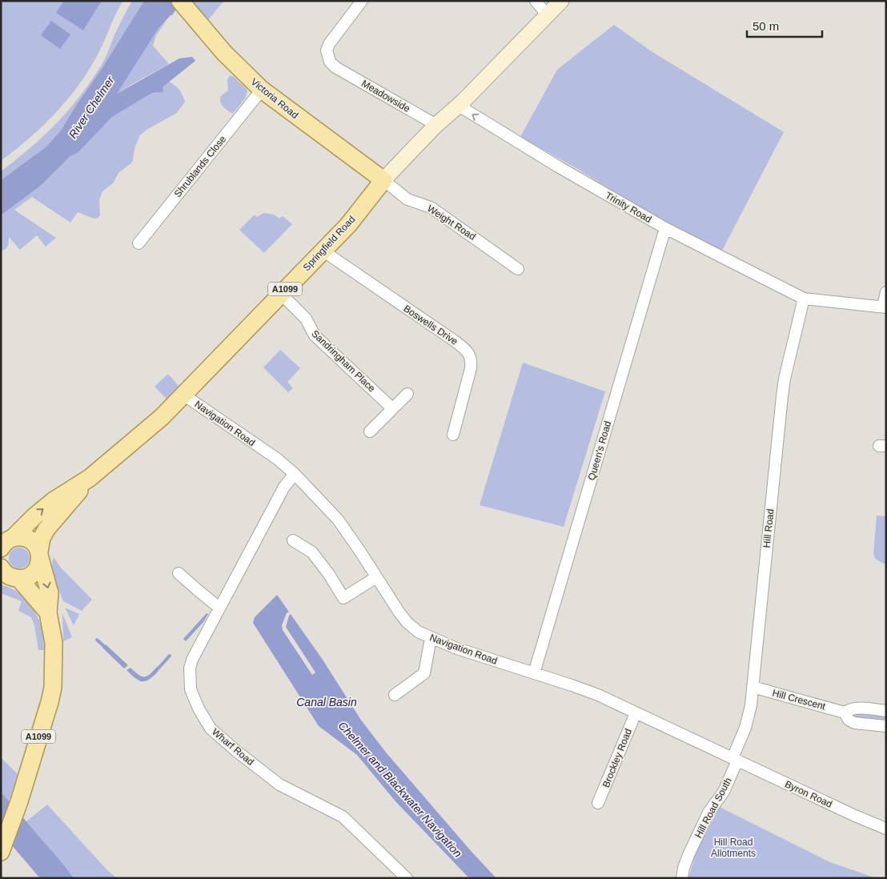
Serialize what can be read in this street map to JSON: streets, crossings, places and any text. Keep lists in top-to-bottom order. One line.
{"streets":{"main road":["Victoria Road","Springfield Road","A1099"],"street":["Meadowside","Shrublands Close","Trinity Road","Weight Road","Boswells Drive","Sandringham Place","Navigation Road","Queen's Road","Hill Road","Hill Crescent","Wharf Road","Brockley Road","Byron Road","Hill Road South"]},"crossings":[["Meadowside","Springfield Road"],["Victoria Road","Shrublands Close"],["Victoria Road","Weight Road"],["Victoria Road","Springfield Road"],["Trinity Road","Springfield Road"],["Trinity Road","Queen's Road"],["Trinity Road","Hill Road"],["Weight Road","Springfield Road"],["Springfield Road","A1099"],["Springfield Road","Boswells Drive"],["Springfield Road","Sandringham Place"],["Springfield Road","Navigation Road"],["Navigation Road","Queen's Road"],["Navigation Road","Hill Road"],["Navigation Road","Wharf Road"],["Navigation Road","Brockley Road"],["Navigation Road","Byron Road"],["Navigation Road","Hill Road South"],["Hill Road","Hill Crescent"],["Hill Road","Byron Road"],["Hill Road","Hill Road South"],["Byron Road","Hill Road South"]],"one_way":["Trinity Road"],"water":["River Chelmer","Canal Basin","Chelmer and Blackwater Navigation"],"parks":["Hill Road Allotments"],"scale_bar":"50 m"}
